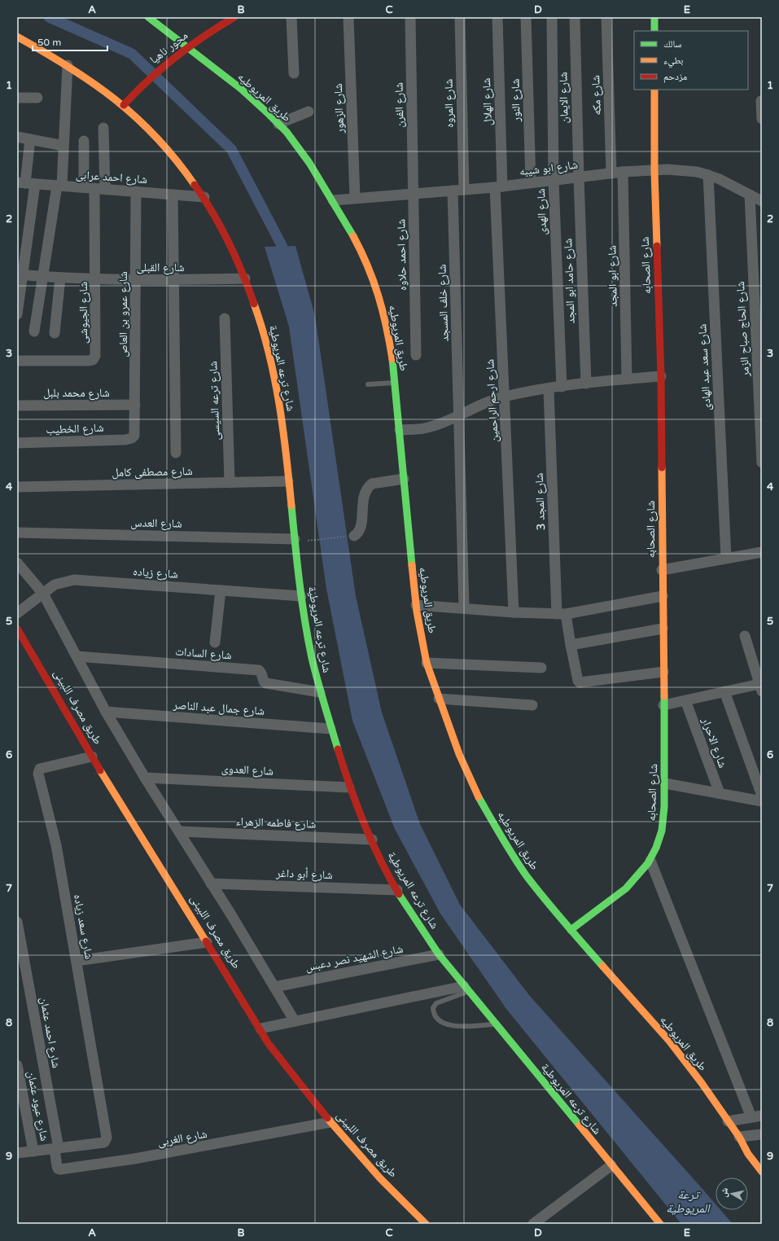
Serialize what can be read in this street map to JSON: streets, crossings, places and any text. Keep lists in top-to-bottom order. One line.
{"streets":{"street":["محور ناهيا","شارع مكه","طريق المريوطيه","شارع الايمان","شارع النور","شارع الهلال","شارع المروه","شارع الفرن","شارع الزهور","شارع ابو شيبه","شارع احمد عرابى","شارع الهدى","شارع احمد حلاوه","شارع الصحابه","شارع القبلى","شارع ابو المجد","شارع حامد ابو المجد","شارع خلف المسجد","شارع الجيوشى","شارع عمرو بن العاص","شارع الحاج صباح الزمر","شارع سعد عبد الهادى","شارع ترعه المريوطية","شارع محمد بلبل","شارع ترعه السيسى","شارع ارحم الراحمين","شارع الخطيب","شارع مصطفى كامل","شارع المجد 3","شارع العدس","شارع زياده","شارع السادات","طريق مصرف اللبينى","شارع جمال عبد الناصر","شارع الاحرار","شارع العدوى","شارع فاطمه الزهراء","شارع أبو داغر","شارع سعد زياده","شارع الشهيد نصر دعبس","شارع احمد عثمان","شارع عبود عثمان","شارع الغربى"]},"crossings":[["محور ناهيا","طريق المريوطيه"],["محور ناهيا","شارع ترعه المريوطية"],["شارع مكه","شارع ابو شيبه"],["طريق المريوطيه","شارع ابو شيبه"],["طريق المريوطيه","شارع الصحابه"],["شارع الايمان","شارع ابو شيبه"],["شارع الايمان","شارع حامد ابو المجد"],["شارع النور","شارع ابو شيبه"],["شارع الهلال","شارع ابو شيبه"],["شارع الهلال","شارع ارحم الراحمين"],["شارع المروه","شارع ابو شيبه"],["شارع الفرن","شارع ابو شيبه"],["شارع الفرن","شارع احمد حلاوه"],["شارع الزهور","شارع ابو شيبه"],["شارع ابو شيبه","شارع الهدى"],["شارع ابو شيبه","شارع احمد حلاوه"],["شارع ابو شيبه","شارع الصحابه"],["شارع ابو شيبه","شارع ابو المجد"],["شارع ابو شيبه","شارع حامد ابو المجد"],["شارع ابو شيبه","شارع خلف المسجد"],["شارع ابو شيبه","شارع الحاج صباح الزمر"],["شارع ابو شيبه","شارع سعد عبد الهادى"],["شارع ابو شيبه","شارع ارحم الراحمين"],["شارع احمد عرابى","شارع الجيوشى"],["شارع احمد عرابى","شارع عمرو بن العاص"],["شارع احمد عرابى","شارع ترعه المريوطية"],["شارع الصحابه","شارع المجد 3"],["شارع القبلى","شارع الجيوشى"],["شارع القبلى","شارع عمرو بن العاص"],["شارع القبلى","شارع ترعه المريوطية"],["شارع عمرو بن العاص","شارع محمد بلبل"],["شارع عمرو بن العاص","شارع الخطيب"],["شارع ترعه المريوطية","شارع مصطفى كامل"],["شارع ترعه المريوطية","شارع العدس"],["شارع ترعه المريوطية","شارع زياده"],["شارع ترعه المريوطية","شارع السادات"],["شارع ترعه المريوطية","شارع جمال عبد الناصر"],["شارع ترعه المريوطية","شارع العدوى"],["شارع ترعه المريوطية","شارع فاطمه الزهراء"],["شارع ترعه المريوطية","شارع أبو داغر"],["شارع ترعه المريوطية","شارع الشهيد نصر دعبس"],["شارع ترعه السيسى","شارع مصطفى كامل"],["شارع زياده","طريق مصرف اللبينى"],["شارع السادات","طريق مصرف اللبينى"],["طريق مصرف اللبينى","شارع جمال عبد الناصر"],["طريق مصرف اللبينى","شارع العدوى"],["طريق مصرف اللبينى","شارع فاطمه الزهراء"],["طريق مصرف اللبينى","شارع أبو داغر"],["طريق مصرف اللبينى","شارع سعد زياده"],["طريق مصرف اللبينى","شارع الشهيد نصر دعبس"],["طريق مصرف اللبينى","شارع الغربى"],["شارع سعد زياده","شارع احمد عثمان"],["شارع سعد زياده","شارع الغربى"],["شارع احمد عثمان","شارع الغربى"]],"water":["ترعة المريوطية"],"legend":["سالك","بطيء","مزدحم"],"scale_bar":"50 m","north":"left","grid":{"columns":["A","B","C","D","E"],"rows":["1","2","3","4","5","6","7","8","9"]}}
